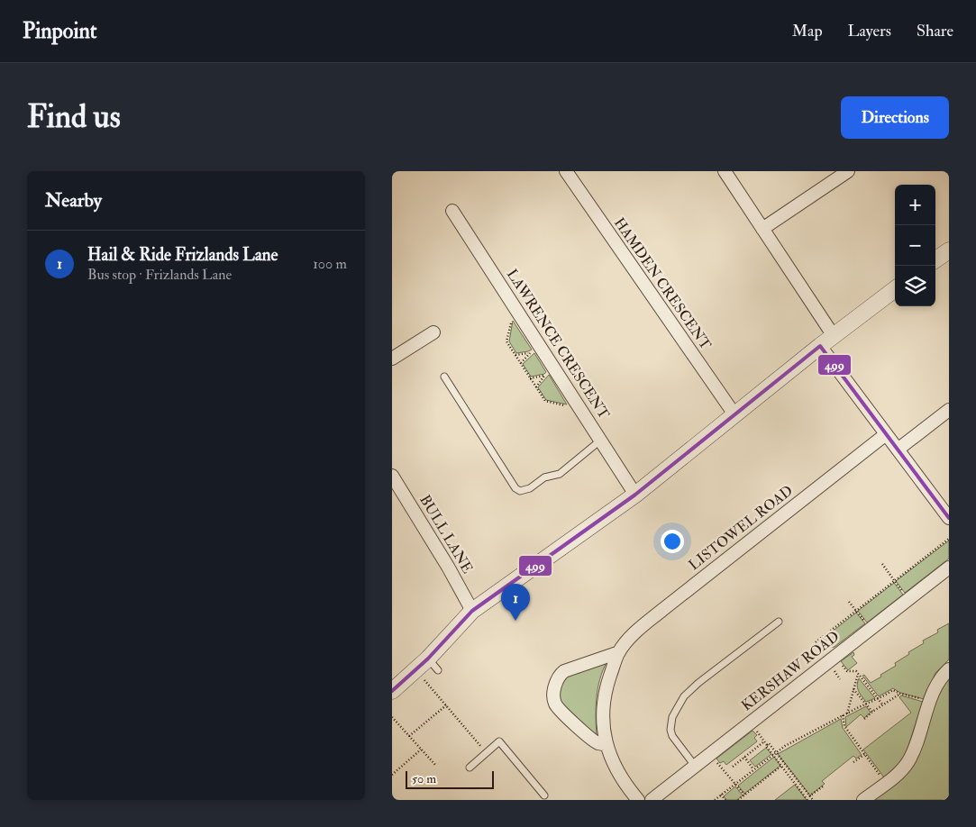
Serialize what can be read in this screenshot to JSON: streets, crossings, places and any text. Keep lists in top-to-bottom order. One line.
{"streets":{"street":["HAMDEN CRESCENT","LAWRENCE CRESCENT","LISTOWEL ROAD","BULL LANE","KERSHAW ROAD"]},"lines":["transit line 499"],"scale_bar":"50 m","page":{"header":"Pinpoint","nav":["Map","Layers","Share"],"buttons":"Directions","title":"Find us","heading":"Nearby","map_buttons":["+","−"],"list":[{"mark":"1","name":"Hail & Ride Frizlands Lane","note":"Bus stop · Frizlands Lane","value":"100 m"}],"pins":"1","scale":"50 m"}}
